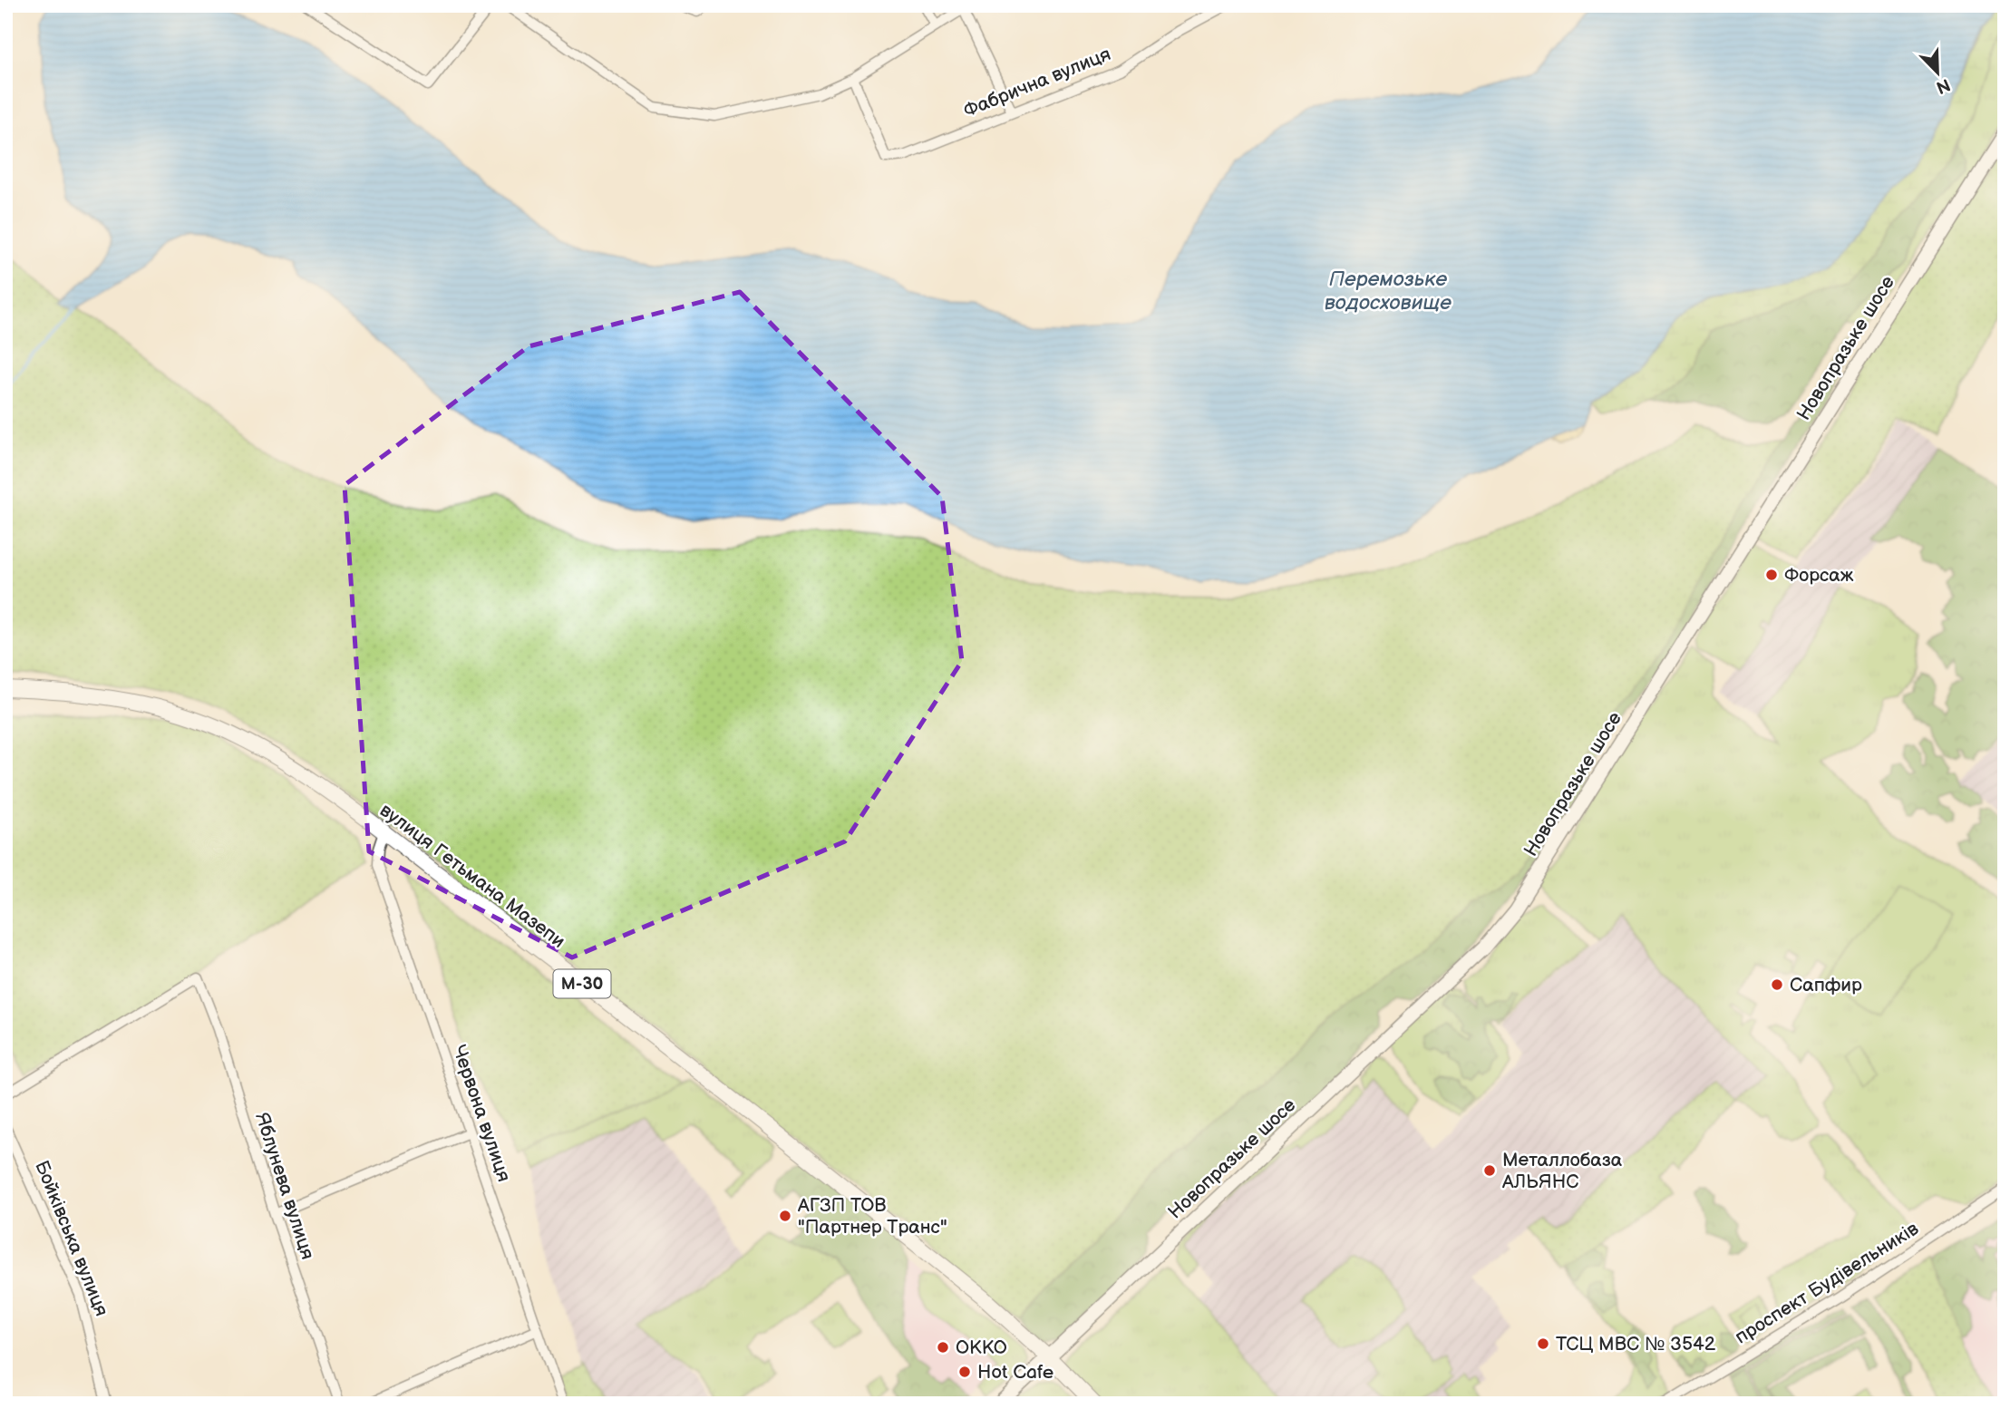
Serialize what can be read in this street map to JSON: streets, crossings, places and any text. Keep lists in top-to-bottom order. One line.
{"streets":{"highway":["вулиця Гетьмана Мазепи","М-30"],"main road":["Новопразьке шосе"],"street":["Фабрична вулиця","Червона вулиця","Яблунева вулиця","Бойківська вулиця","проспект Будівельників"]},"crossings":[["Новопразьке шосе","вулиця Гетьмана Мазепи"],["вулиця Гетьмана Мазепи","Червона вулиця"]],"water":["Перемозьке водосховище"],"places":["Форсаж","Сапфир","Металлобаза АЛЬЯНС","АГЗП ТОВ \"Партнер Транс\"","ТСЦ МВС № 3542","ОККО","Hot Cafe"],"north":"bottom right"}
